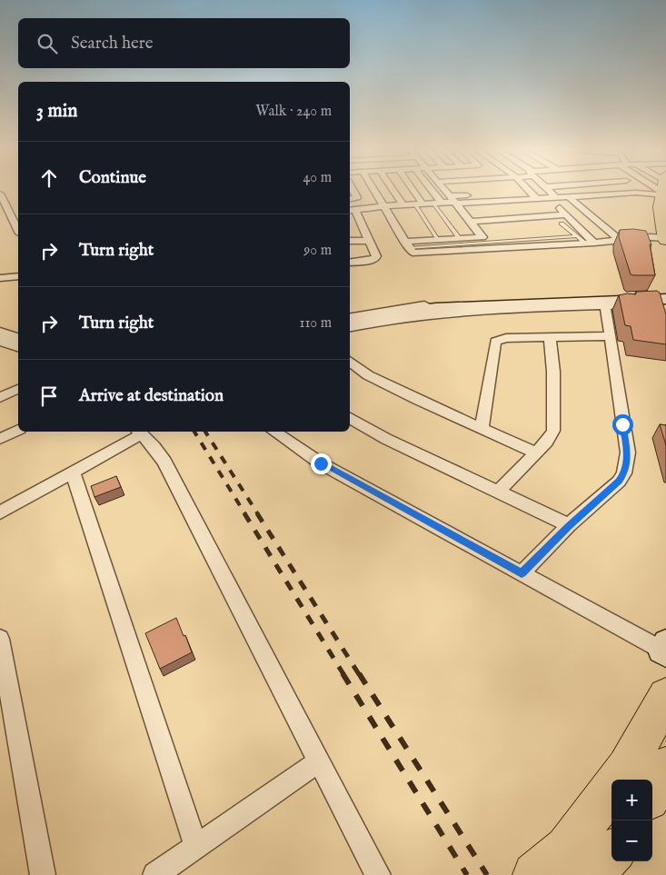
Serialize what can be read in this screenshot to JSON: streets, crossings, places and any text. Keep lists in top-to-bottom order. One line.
{"page":{"search":"Search here","heading":["3 min","Walk · 240 m"],"list":[["Continue","40 m"],["Turn right","90 m"],["Turn right","110 m"],"Arrive at destination"],"map_buttons":["+","−"]}}
